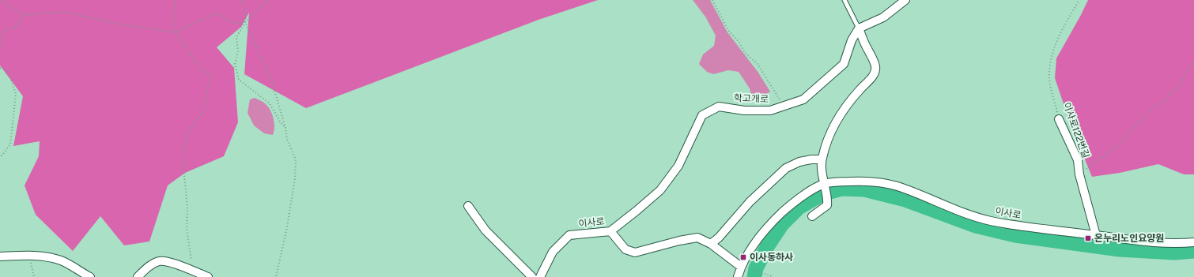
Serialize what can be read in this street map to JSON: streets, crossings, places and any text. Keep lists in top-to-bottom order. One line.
{"streets":{"street":["학고개로","이사로122번길","이사로"]},"crossings":[["학고개로","이사로"],["이사로122번길","이사로"]],"places":{"transit":["온누리노인요양원","이사동하사"]}}
